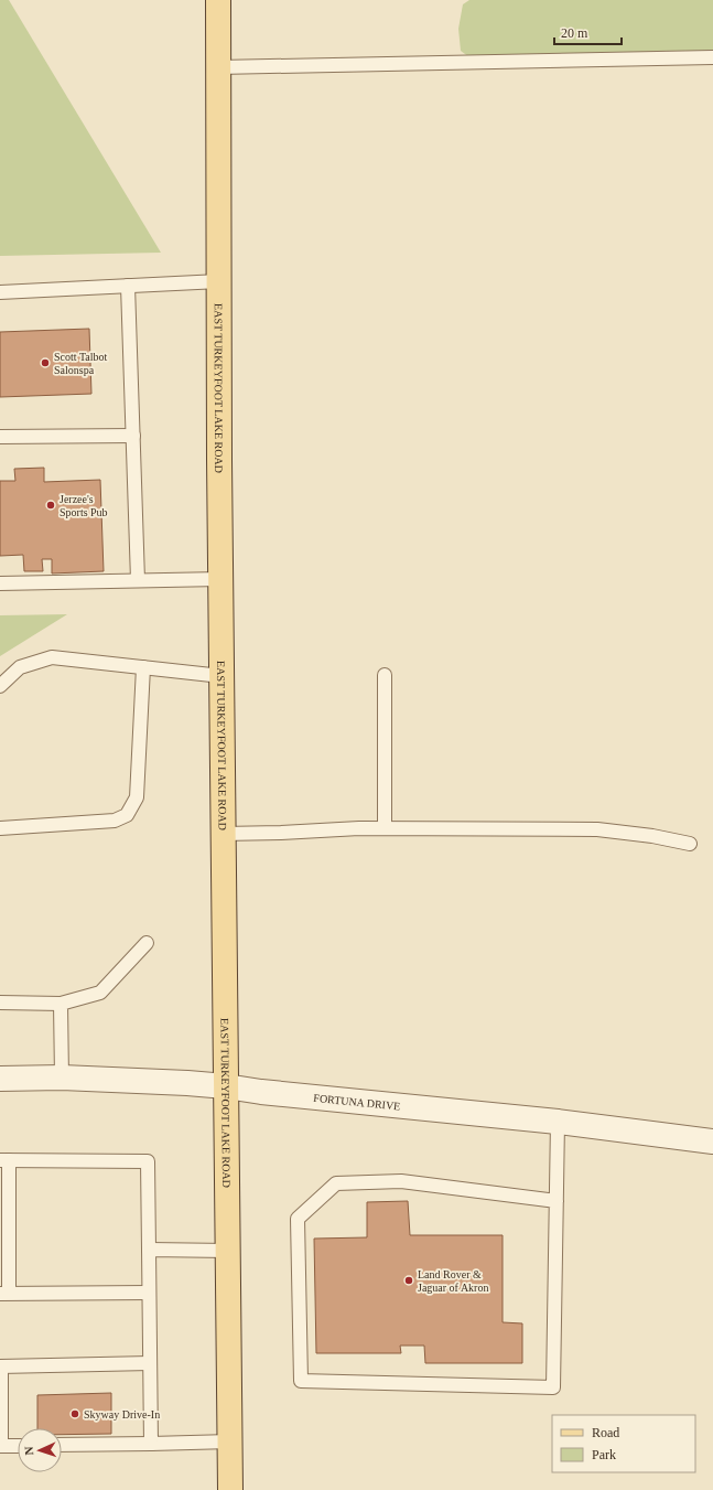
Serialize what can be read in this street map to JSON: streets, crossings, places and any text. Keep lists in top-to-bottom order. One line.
{"streets":{"main road":["EAST TURKEYFOOT LAKE ROAD"],"street":["FORTUNA DRIVE"]},"crossings":[["EAST TURKEYFOOT LAKE ROAD","FORTUNA DRIVE"]],"places":["Scott Talbot Salonspa","Jerzee's Sports Pub","Land Rover & Jaguar of Akron","Skyway Drive-In"],"legend":["Road","Park"],"scale_bar":"20 m","north":"left"}
